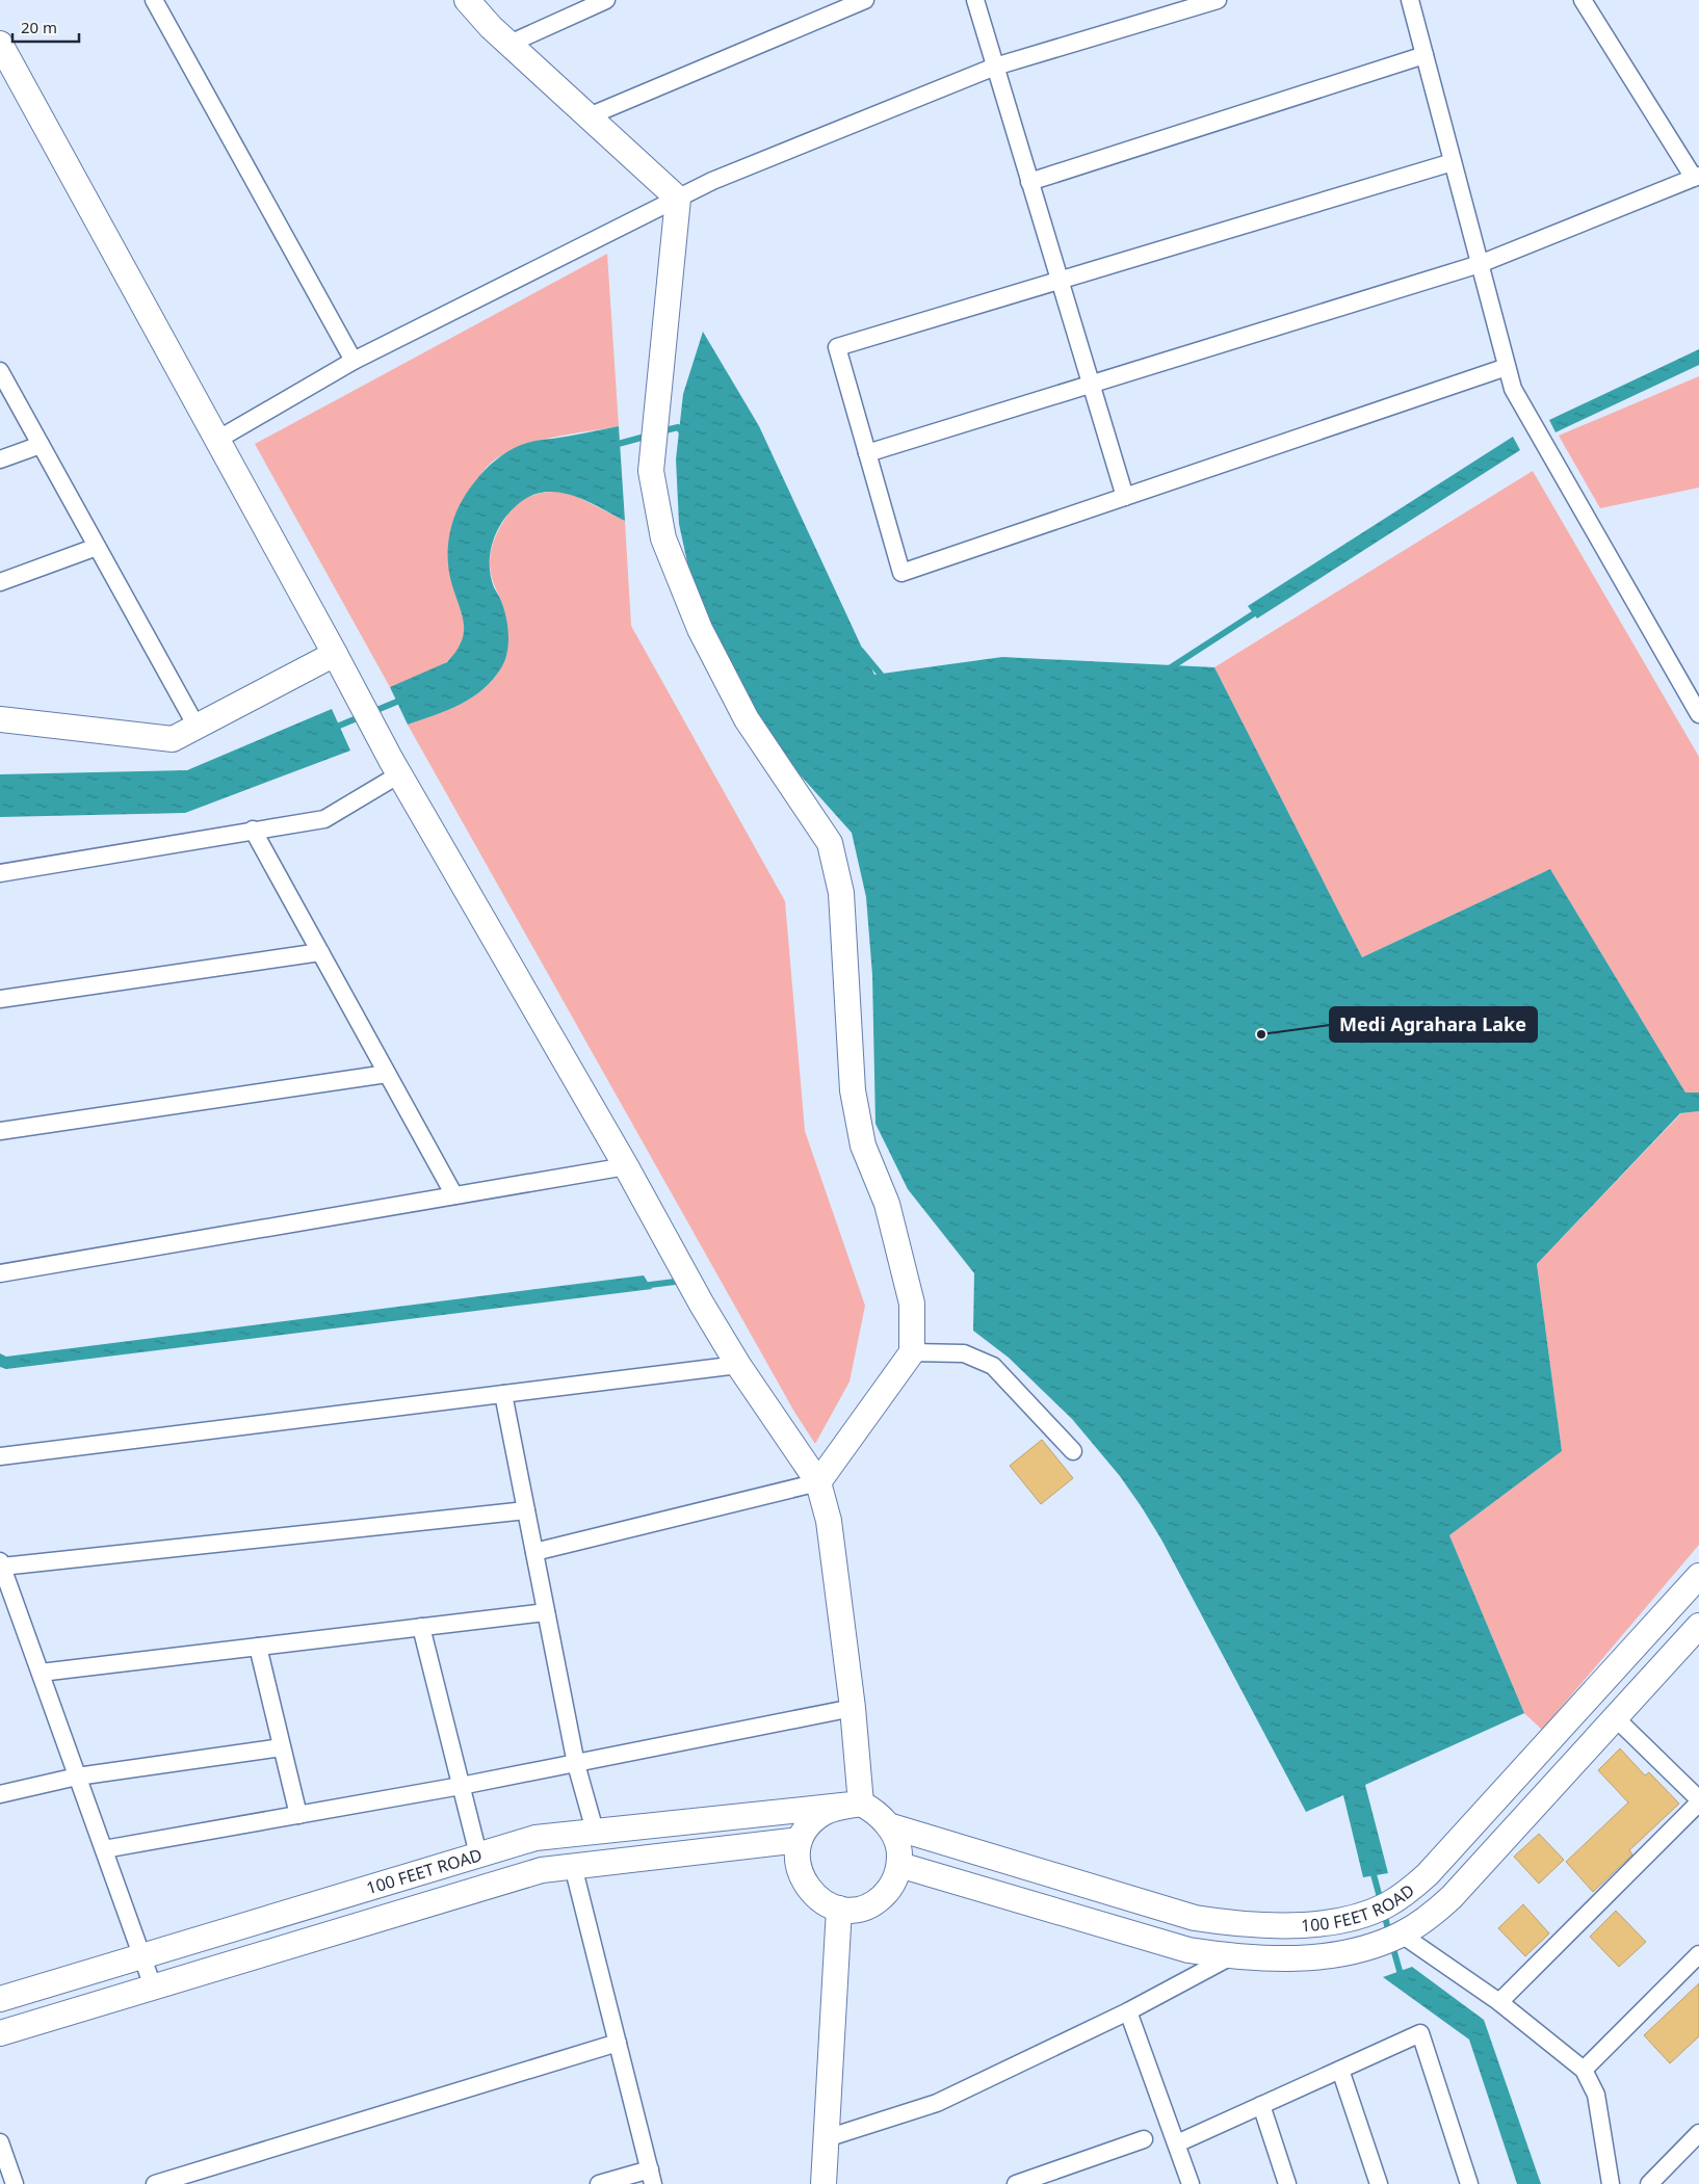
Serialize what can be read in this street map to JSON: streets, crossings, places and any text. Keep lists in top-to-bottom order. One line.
{"streets":{"street":["100 FEET ROAD"]},"places":["Medi Agrahara Lake"],"scale_bar":"20 m"}
